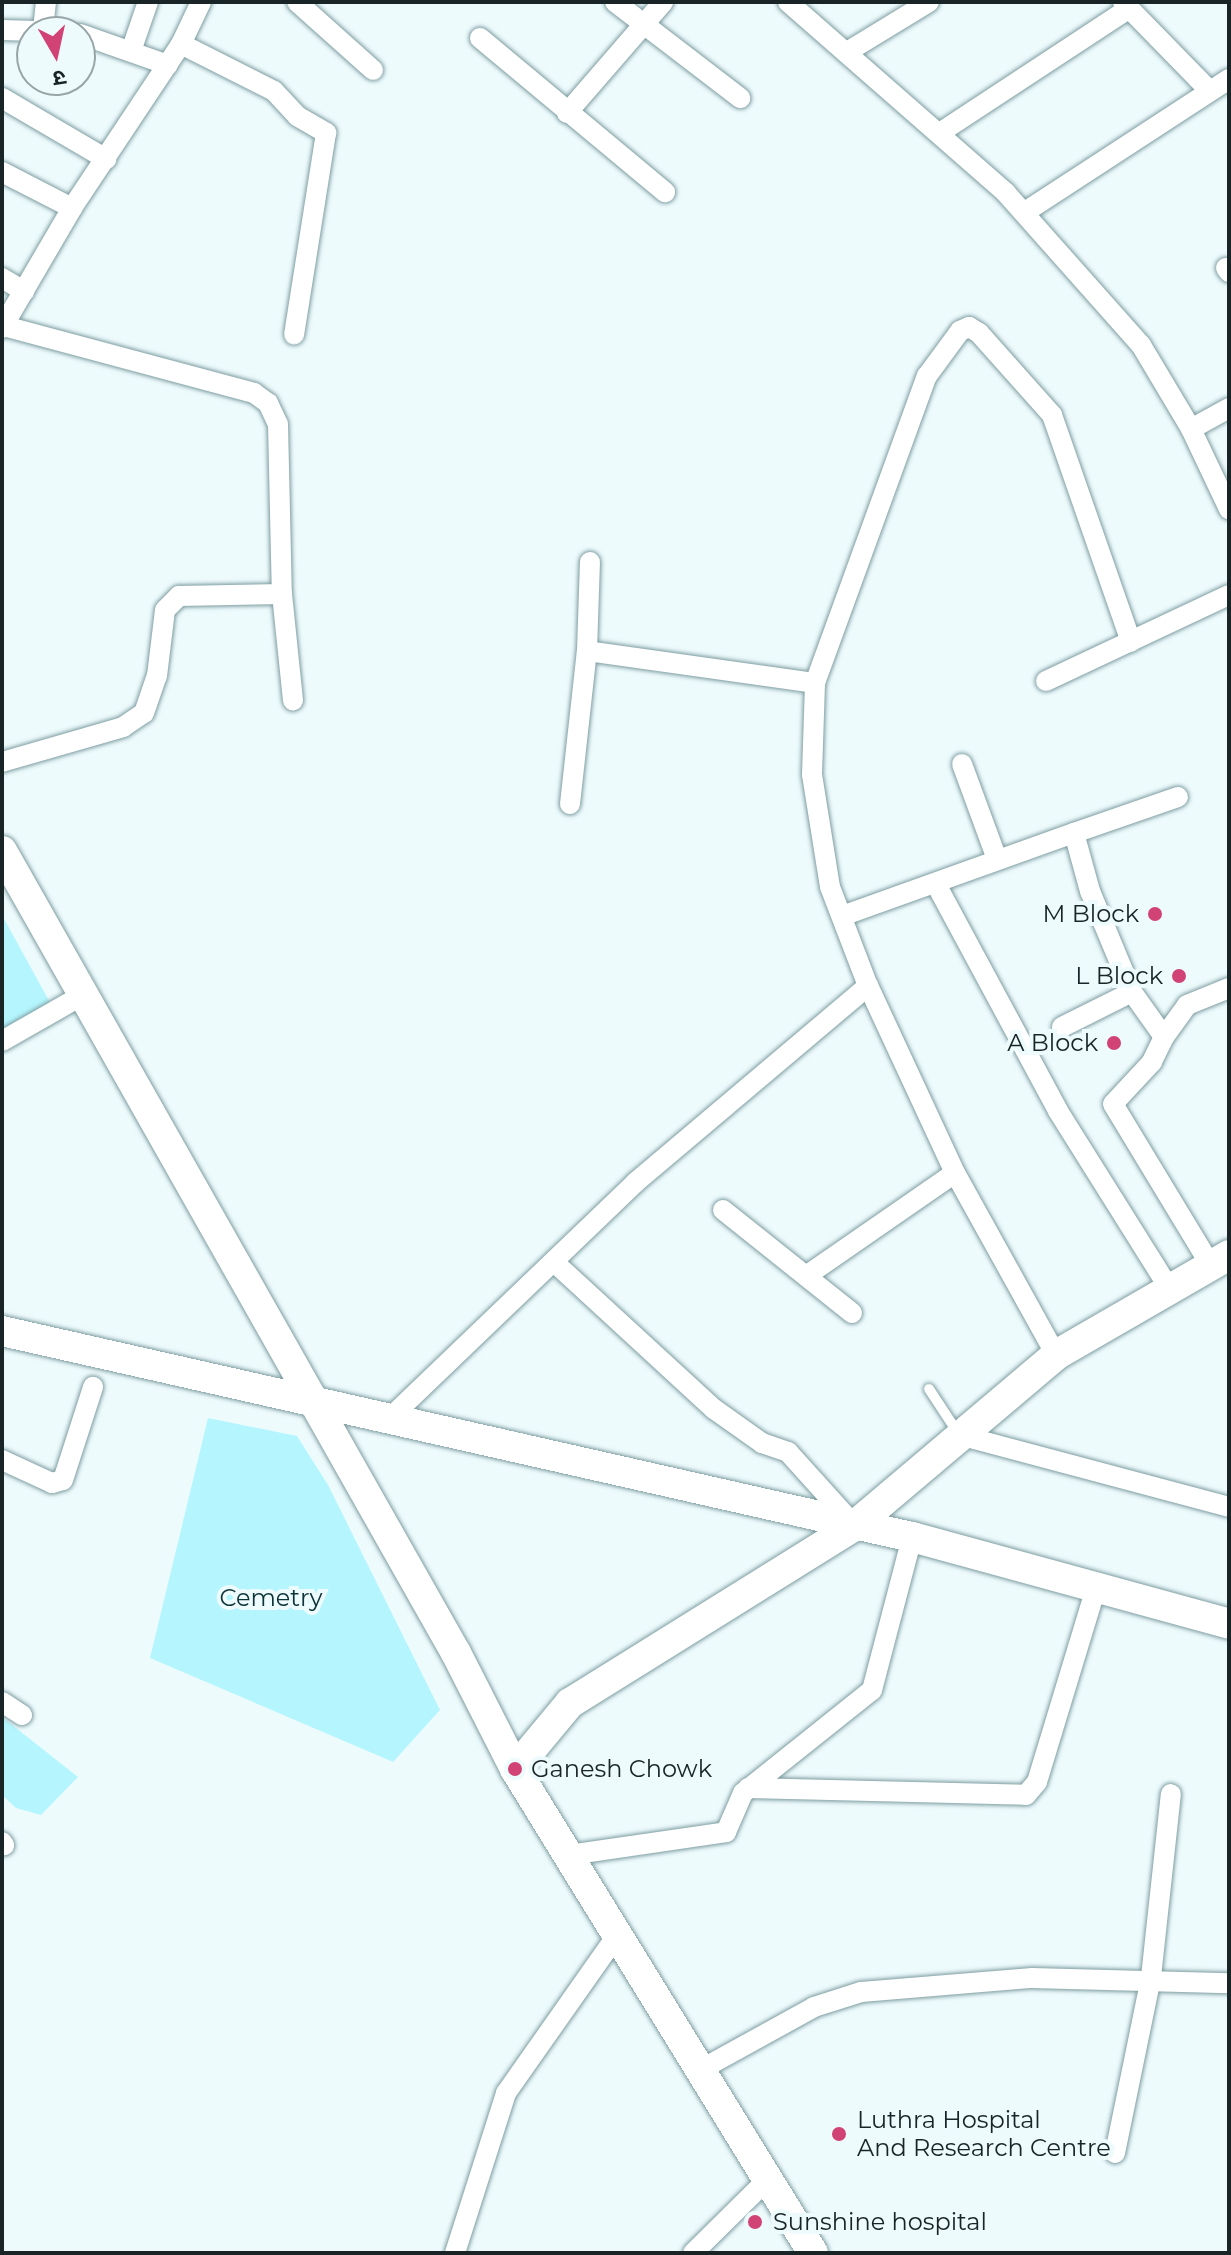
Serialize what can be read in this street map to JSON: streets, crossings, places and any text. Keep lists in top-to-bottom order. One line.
{"parks":["Cemetry"],"places":["M Block","L Block","A Block","Ganesh Chowk","Luthra Hospital And Research Centre","Sunshine hospital"],"north":"bottom"}
